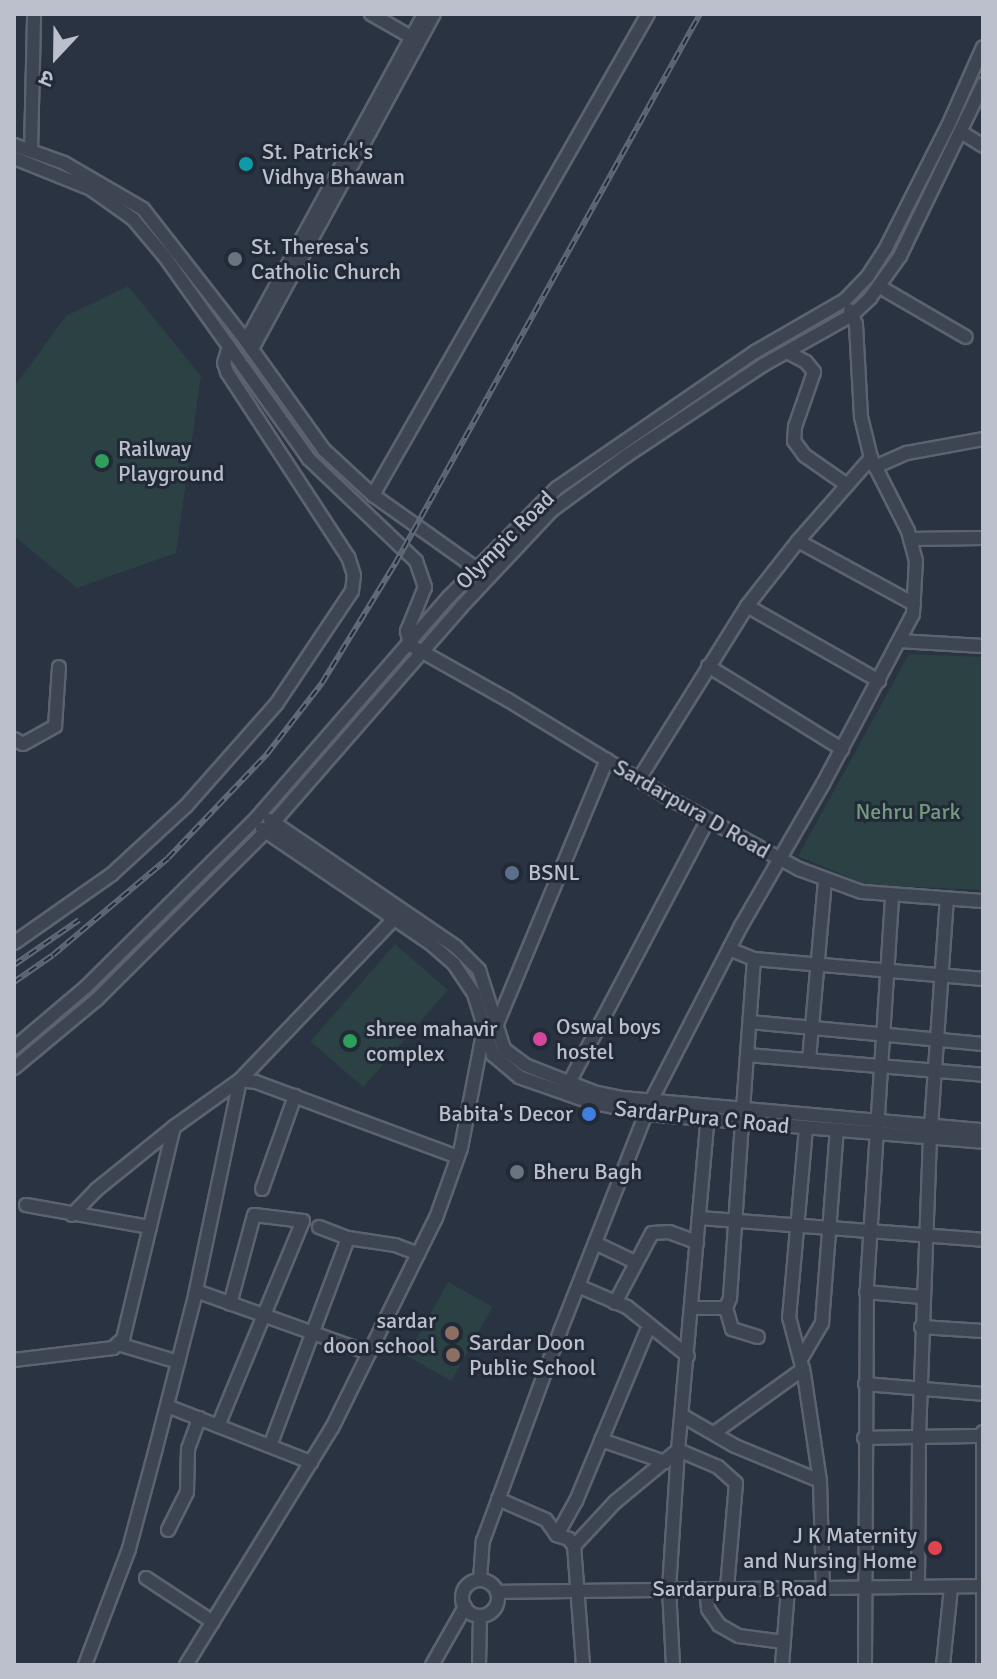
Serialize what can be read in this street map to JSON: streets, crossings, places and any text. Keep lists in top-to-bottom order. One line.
{"streets":{"street":["Olympic Road","Sardarpura D Road","SardarPura C Road","Sardarpura B Road"]},"crossings":[["Olympic Road","Sardarpura D Road"],["Olympic Road","SardarPura C Road"]],"parks":["Nehru Park"],"places":["St. Patrick's Vidhya Bhawan","St. Theresa's Catholic Church","Railway Playground","BSNL","Oswal boys hostel","shree mahavir complex","Babita's Decor","Bheru Bagh","sardar doon school","Sardar Doon Public School","J K Maternity and Nursing Home"],"north":"bottom"}
